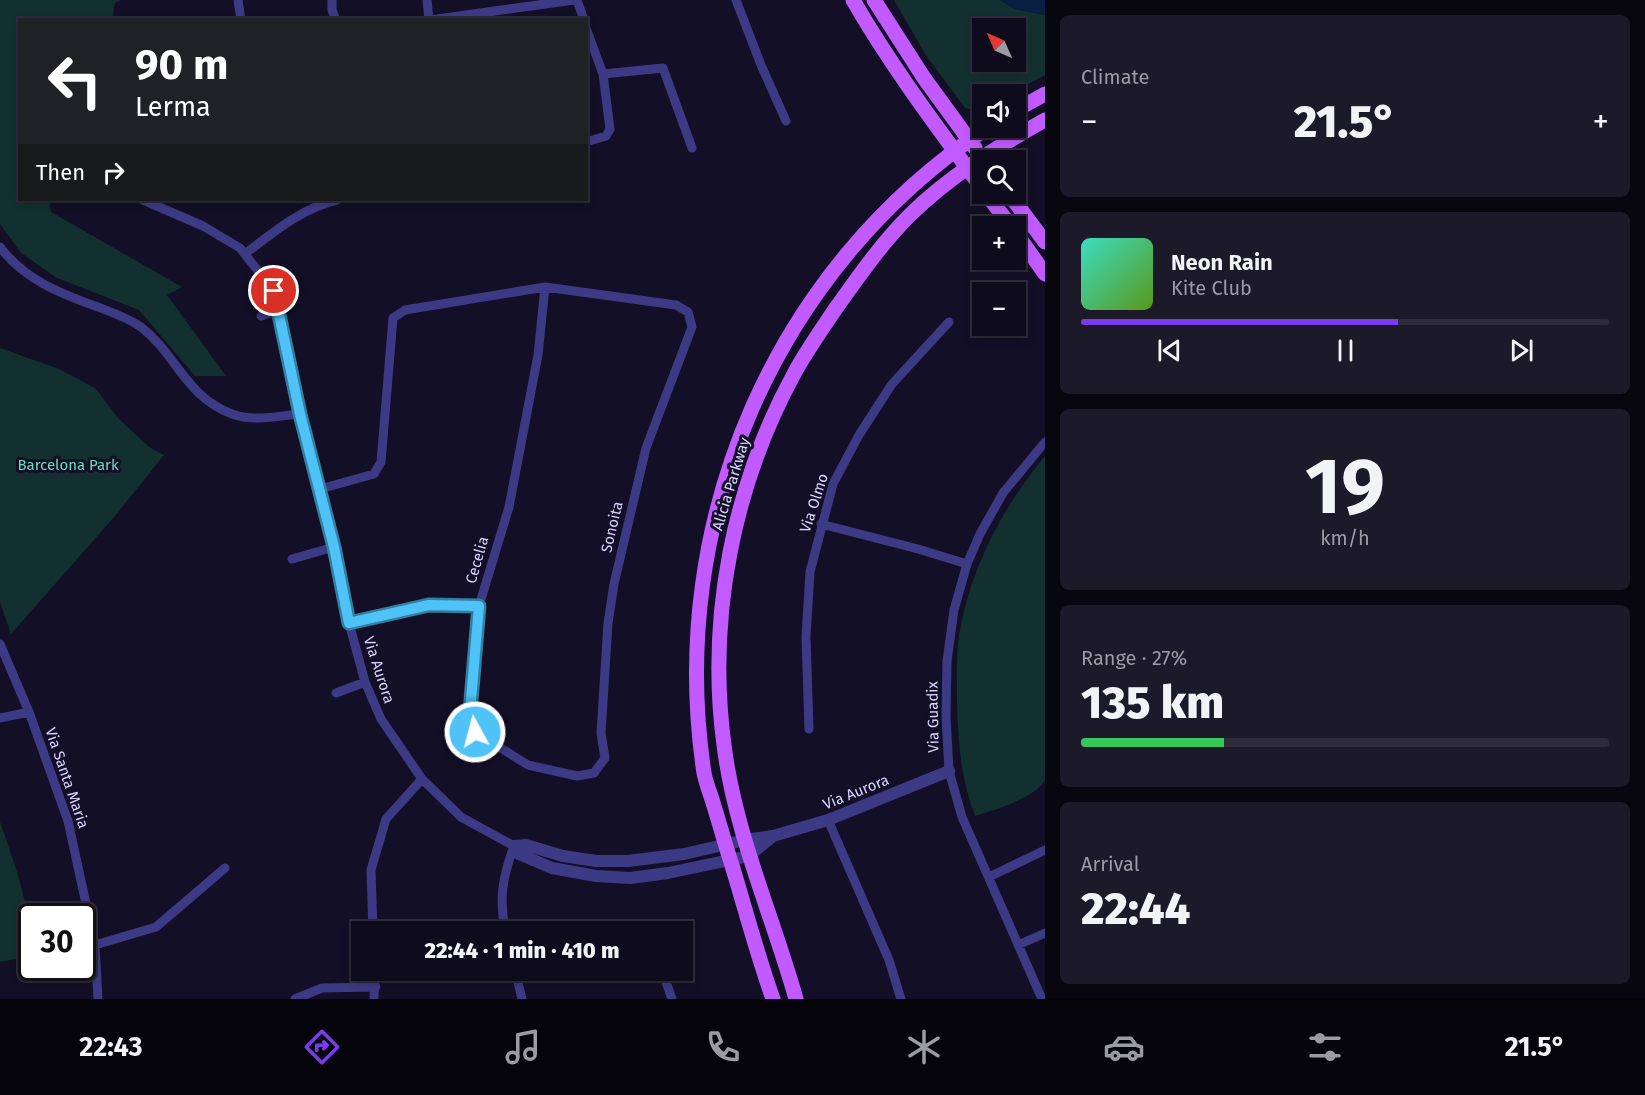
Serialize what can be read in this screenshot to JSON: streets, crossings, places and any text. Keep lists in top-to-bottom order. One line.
{"streets":{"main road":["Alicia Parkway"],"street":["Via Olmo","Sonoita","Cecelia","Via Aurora","Via Guadix","Via Santa Maria"]},"crossings":[["Alicia Parkway","Via Aurora"],["Sonoita","Cecelia"],["Via Aurora","Via Guadix"]],"parks":["Barcelona Park"],"north":"top left","page":{"tile":["Climate",["19","km/h"],["Range · 27%","135 km"],["Arrival","22:44"]],"map_buttons":["+","−"],"turn":["90 m","Lerma"],"heat":["−","21.5°","+"],"then":"Then","song":["Neon Rain","Kite Club"],"limit":"30","trip":"22:44 · 1 min · 410 m","tabs":["22:43","21.5°"]}}
